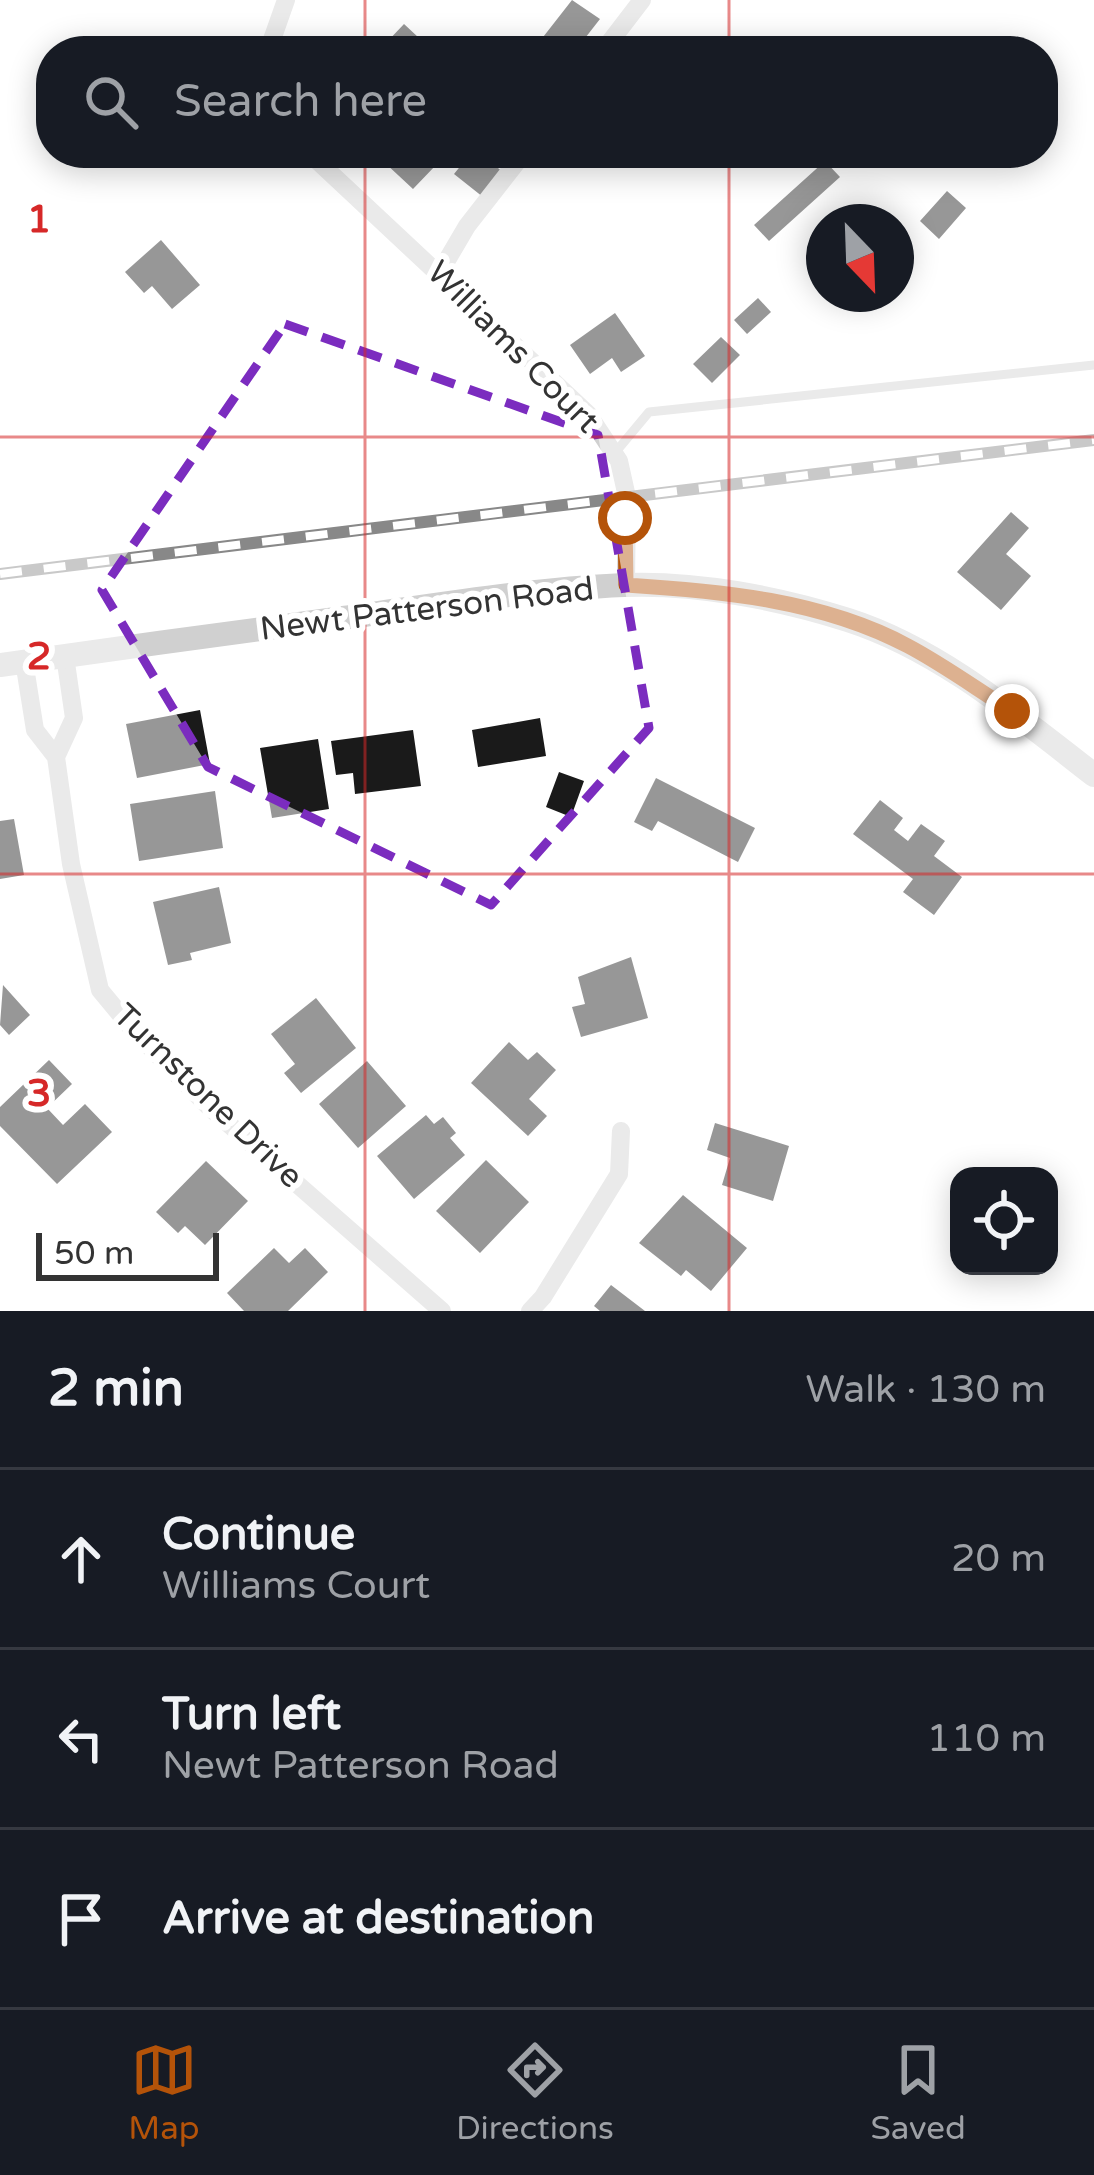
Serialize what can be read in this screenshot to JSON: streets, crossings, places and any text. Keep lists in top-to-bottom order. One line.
{"streets":{"street":["Williams Court","Newt Patterson Road","Turnstone Drive"]},"crossings":[["Williams Court","Newt Patterson Road"],["Newt Patterson Road","Turnstone Drive"]],"scale_bar":"50 m","north":"bottom right","page":{"search":"Search here","scale":"50 m","heading":["2 min","Walk · 130 m"],"list":[["Continue","Williams Court","20 m"],["Turn left","Newt Patterson Road","110 m"],"Arrive at destination"],"nav":["Map","Directions","Saved"]},"grid":{"rows":["1","2","3"]}}
